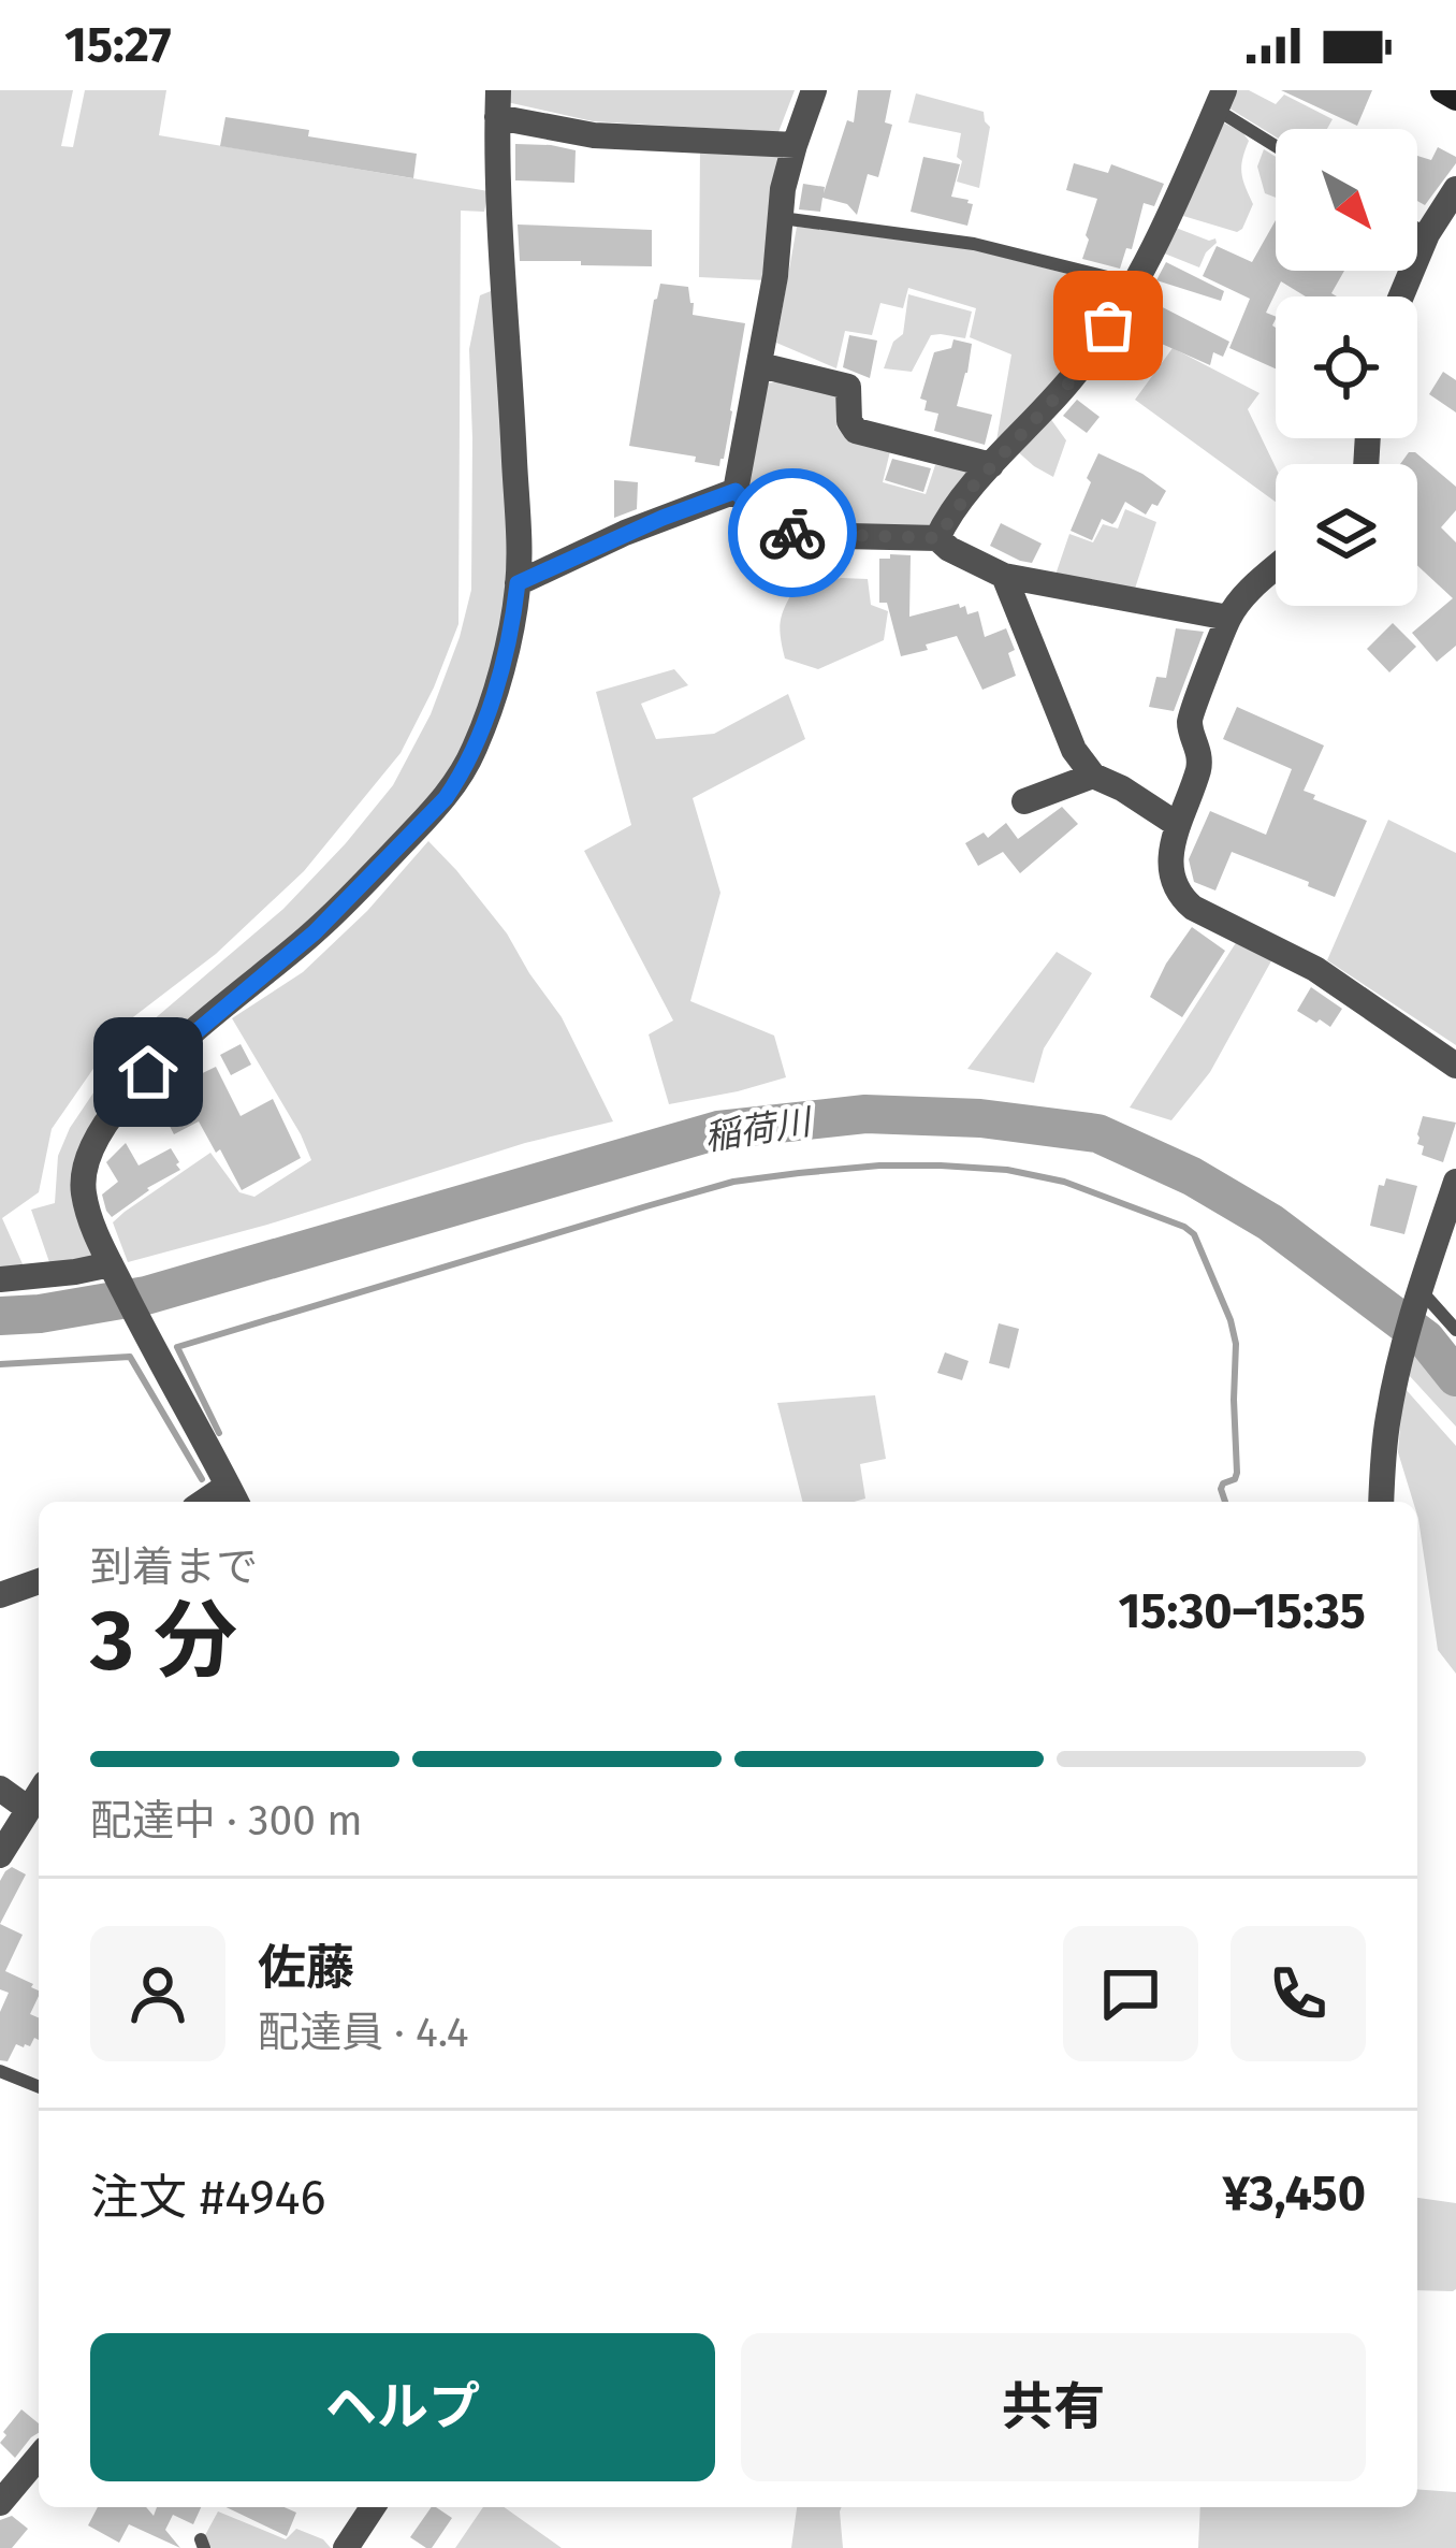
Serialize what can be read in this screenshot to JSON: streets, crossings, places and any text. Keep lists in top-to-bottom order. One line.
{"water":["稲荷川"],"north":"bottom right","page":{"status":"15:27","heading":["3 分","到着まで","15:30–15:35"],"panel":["佐藤","配達員 · 4.4","注文 #4946","¥3,450"],"bar":"配達中 · 300 m","buttons":["ヘルプ","共有"]}}
